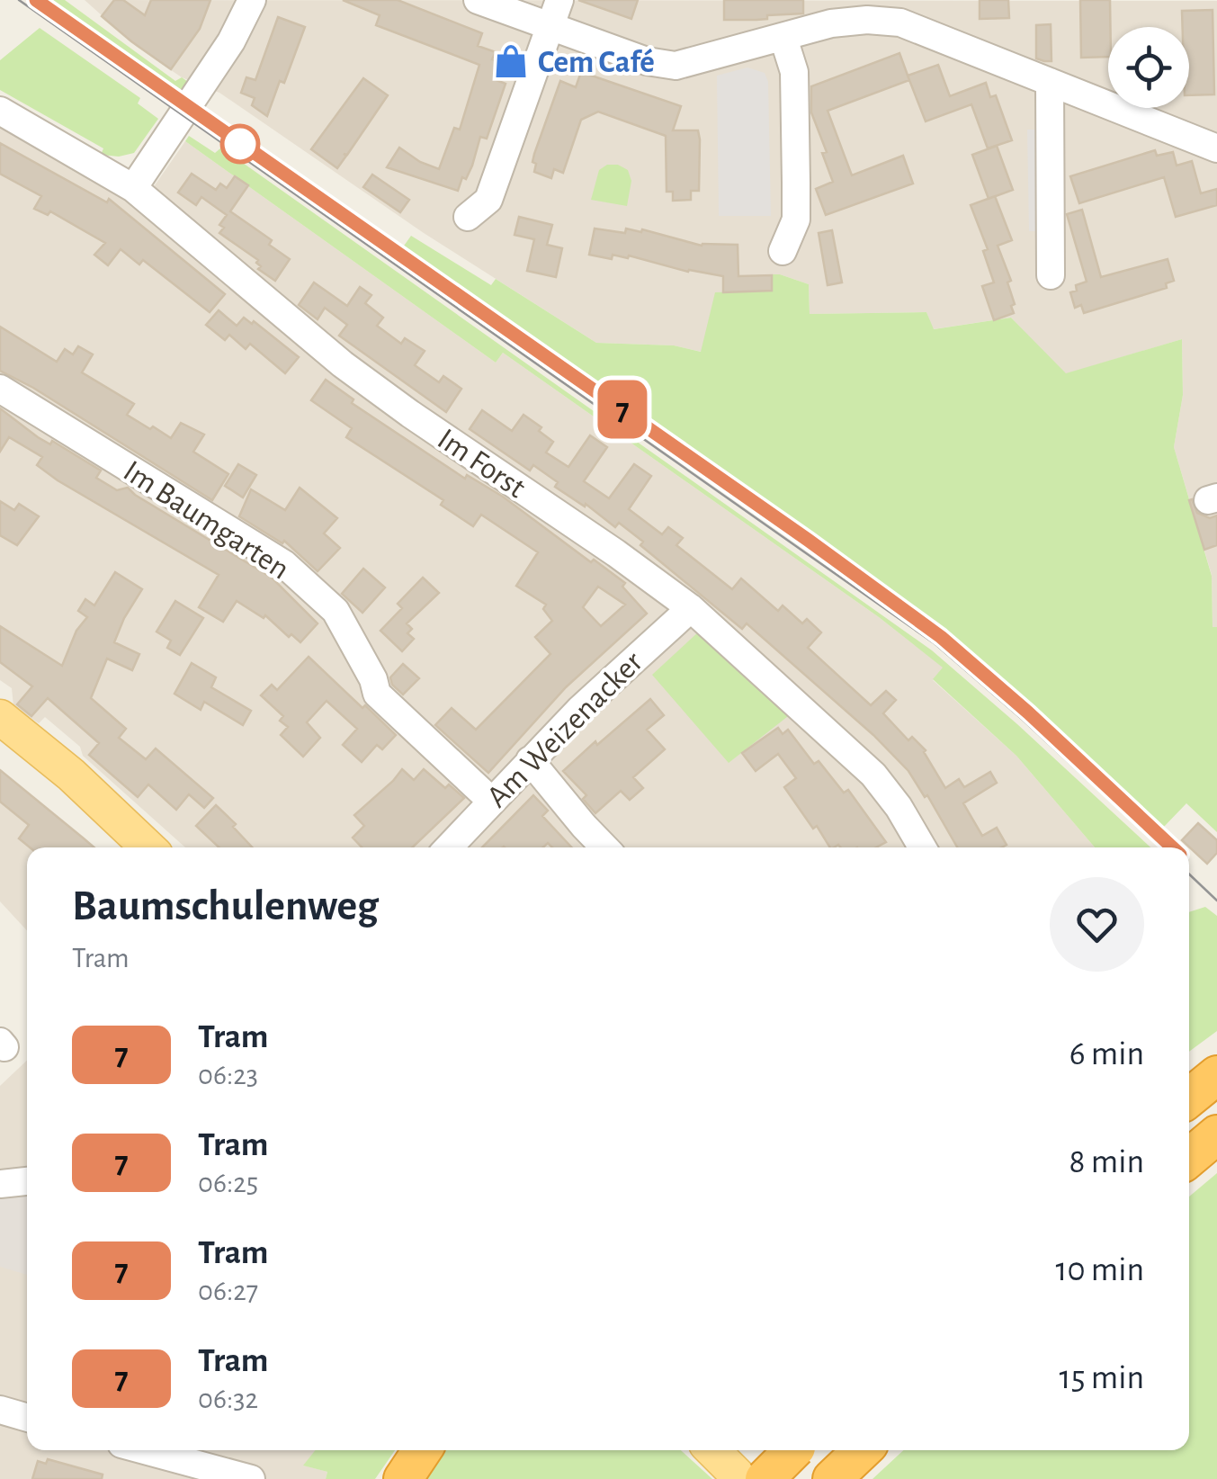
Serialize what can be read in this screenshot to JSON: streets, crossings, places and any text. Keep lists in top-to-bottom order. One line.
{"streets":{"street":["Im Forst","Im Baumgarten","Am Weizenacker"]},"crossings":[["Im Forst","Am Weizenacker"],["Im Baumgarten","Am Weizenacker"]],"places":{"shop":["Cem Café"]},"lines":["tram line 7"],"page":{"on_map":"7","heading":["Baumschulenweg","Tram"],"list":[{"mark":"7","name":"Tram","note":"06:23","value":"6 min"},{"mark":"7","name":"Tram","note":"06:25","value":"8 min"},{"mark":"7","name":"Tram","note":"06:27","value":"10 min"},{"mark":"7","name":"Tram","note":"06:32","value":"15 min"}]}}
